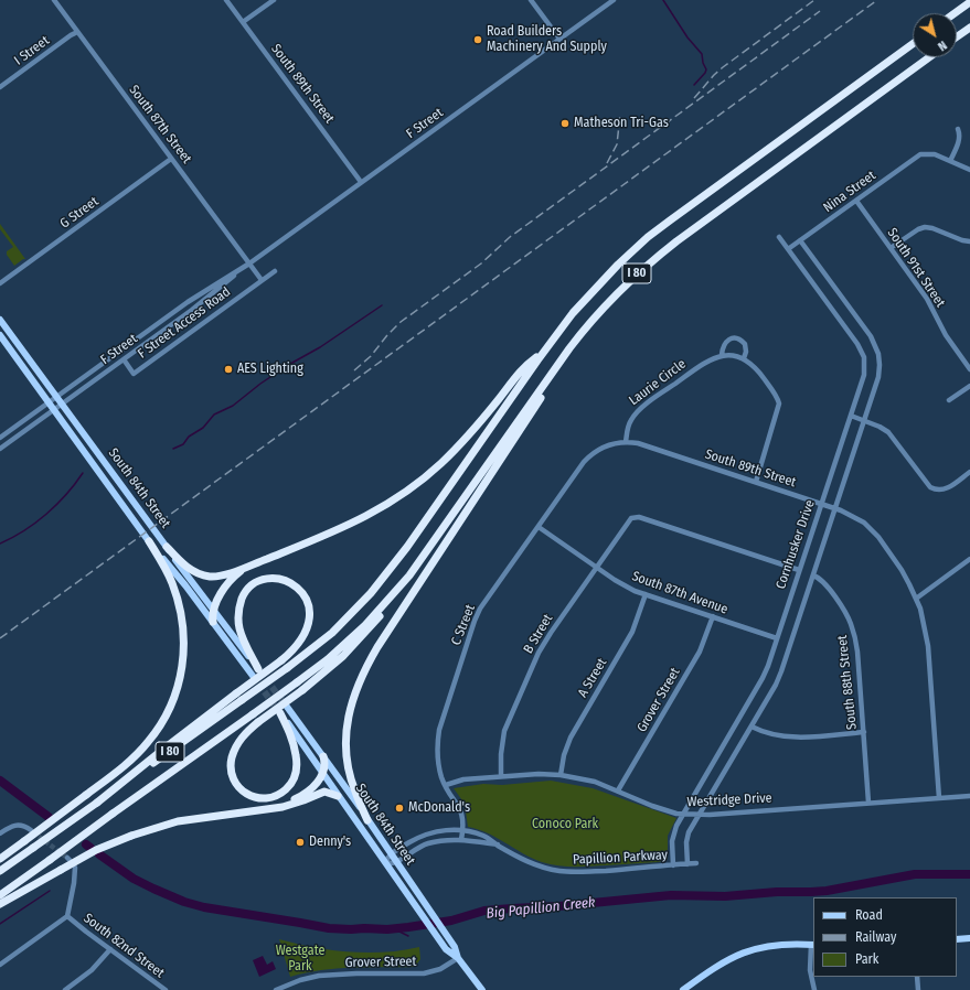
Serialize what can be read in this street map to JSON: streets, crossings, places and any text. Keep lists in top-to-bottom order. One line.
{"streets":{"highway":["I 80"],"main road":["South 84th Street"],"street":["I Street","South 89th Street","F Street","South 87th Street","Nina Street","G Street","South 91st Street","F Street Access Road","Laurie Circle","Cornhusker Drive","South 87th Avenue","C Street","B Street","A Street","South 88th Street","Grover Street","Westridge Drive","Papillion Parkway","South 82nd Street"]},"crossings":[["I Street","South 87th Street"],["South 89th Street","F Street"],["South 89th Street","Laurie Circle"],["South 89th Street","Cornhusker Drive"],["South 89th Street","C Street"],["South 89th Street","Westridge Drive"],["F Street","South 87th Street"],["F Street","F Street Access Road"],["F Street","South 84th Street"],["South 87th Street","G Street"],["Nina Street","South 91st Street"],["Nina Street","Cornhusker Drive"],["Laurie Circle","C Street"],["South 84th Street","Grover Street"],["South 84th Street","Papillion Parkway"],["Cornhusker Drive","South 87th Avenue"],["Cornhusker Drive","B Street"],["Cornhusker Drive","South 88th Street"],["Cornhusker Drive","Westridge Drive"],["Cornhusker Drive","Papillion Parkway"],["South 87th Avenue","C Street"],["South 87th Avenue","B Street"],["South 87th Avenue","A Street"],["South 87th Avenue","Grover Street"],["C Street","Westridge Drive"],["C Street","Papillion Parkway"],["B Street","Westridge Drive"],["A Street","Westridge Drive"],["South 88th Street","Westridge Drive"],["Grover Street","Westridge Drive"]],"water":["Big Papillion Creek"],"parks":["Conoco Park","Westgate Park"],"places":["Road Builders Machinery And Supply","Matheson Tri-Gas","AES Lighting","McDonald's","Denny's"],"legend":["Road","Railway","Park"],"north":"bottom right"}
